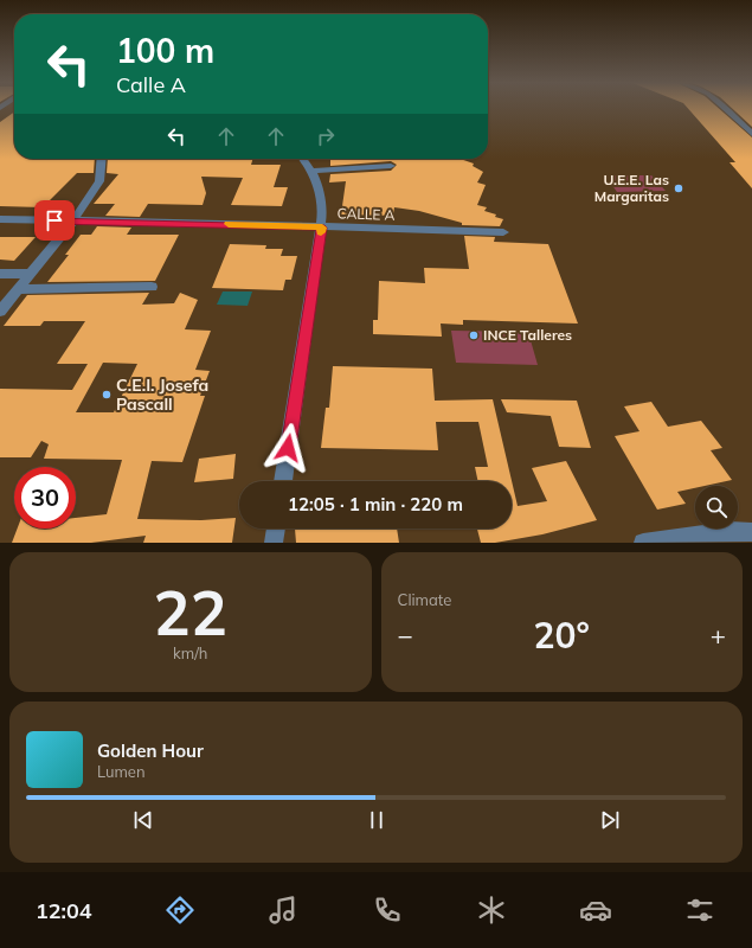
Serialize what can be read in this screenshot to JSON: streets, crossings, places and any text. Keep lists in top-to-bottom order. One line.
{"streets":{"street":["CALLE A"]},"places":["U.E.E. Las Margaritas","INCE Talleres","C.E.I. Josefa Pascall"],"page":{"turn":["100 m","Calle A"],"limit":"30","trip":"12:05 · 1 min · 220 m","tile":[["22","km/h"],"Climate"],"heat":["−","20°","+"],"song":["Golden Hour","Lumen"],"tabs":"12:04"}}
